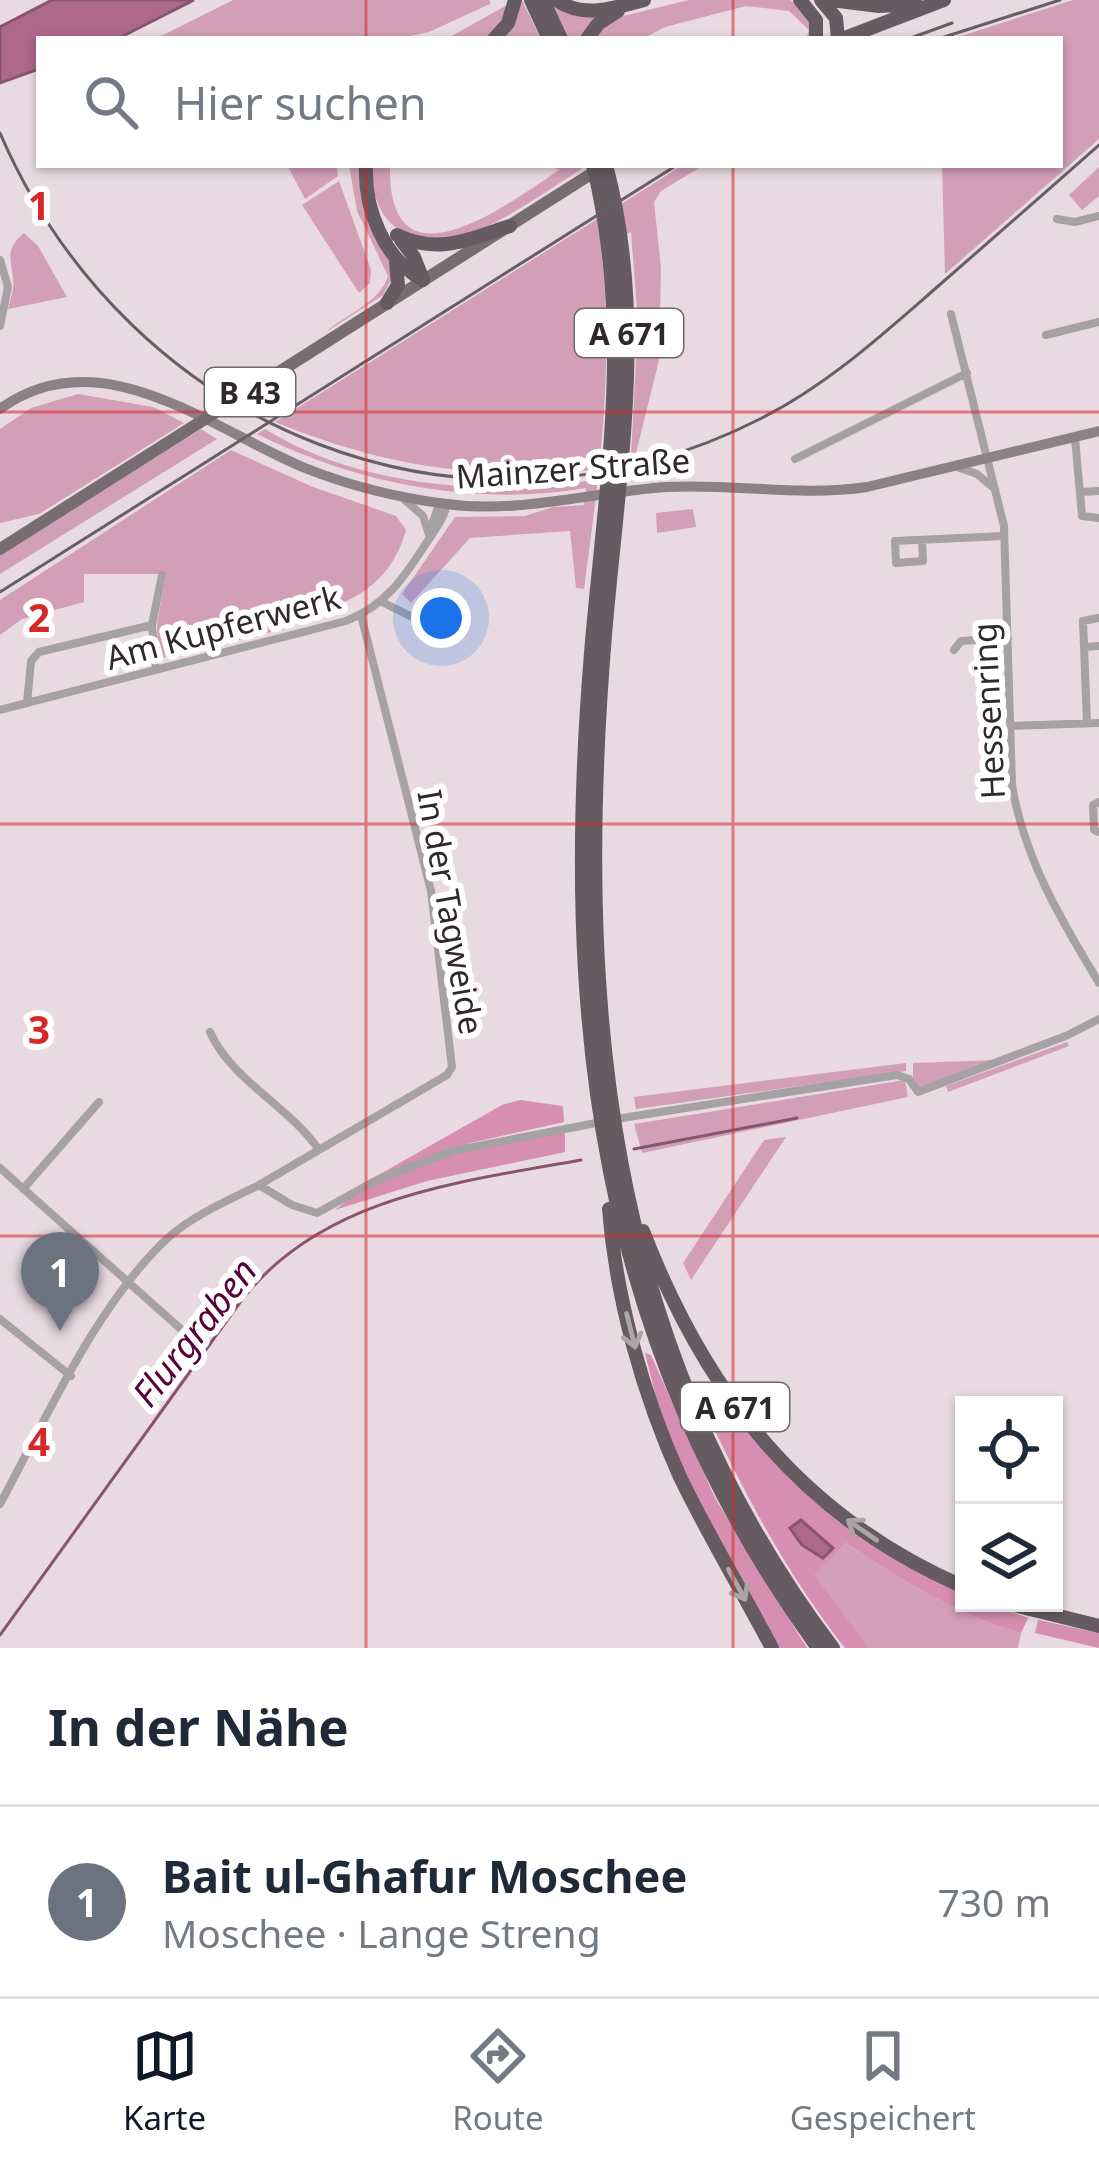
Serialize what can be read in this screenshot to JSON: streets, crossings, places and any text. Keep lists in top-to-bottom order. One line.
{"streets":{"highway":["A 671"],"main road":["B 43","Mainzer Straße"],"street":["Am Kupferwerk","Hessenring","In der Tagweide"]},"crossings":[["Mainzer Straße","Am Kupferwerk"],["Mainzer Straße","Hessenring"],["Am Kupferwerk","In der Tagweide"]],"water":["Flurgraben"],"page":{"search":"Hier suchen","pins":"1","heading":"In der Nähe","list":[{"mark":"1","name":"Bait ul-Ghafur Moschee","note":"Moschee · Lange Streng","value":"730 m"}],"nav":["Karte","Route","Gespeichert"]},"grid":{"rows":["1","2","3","4"]}}
